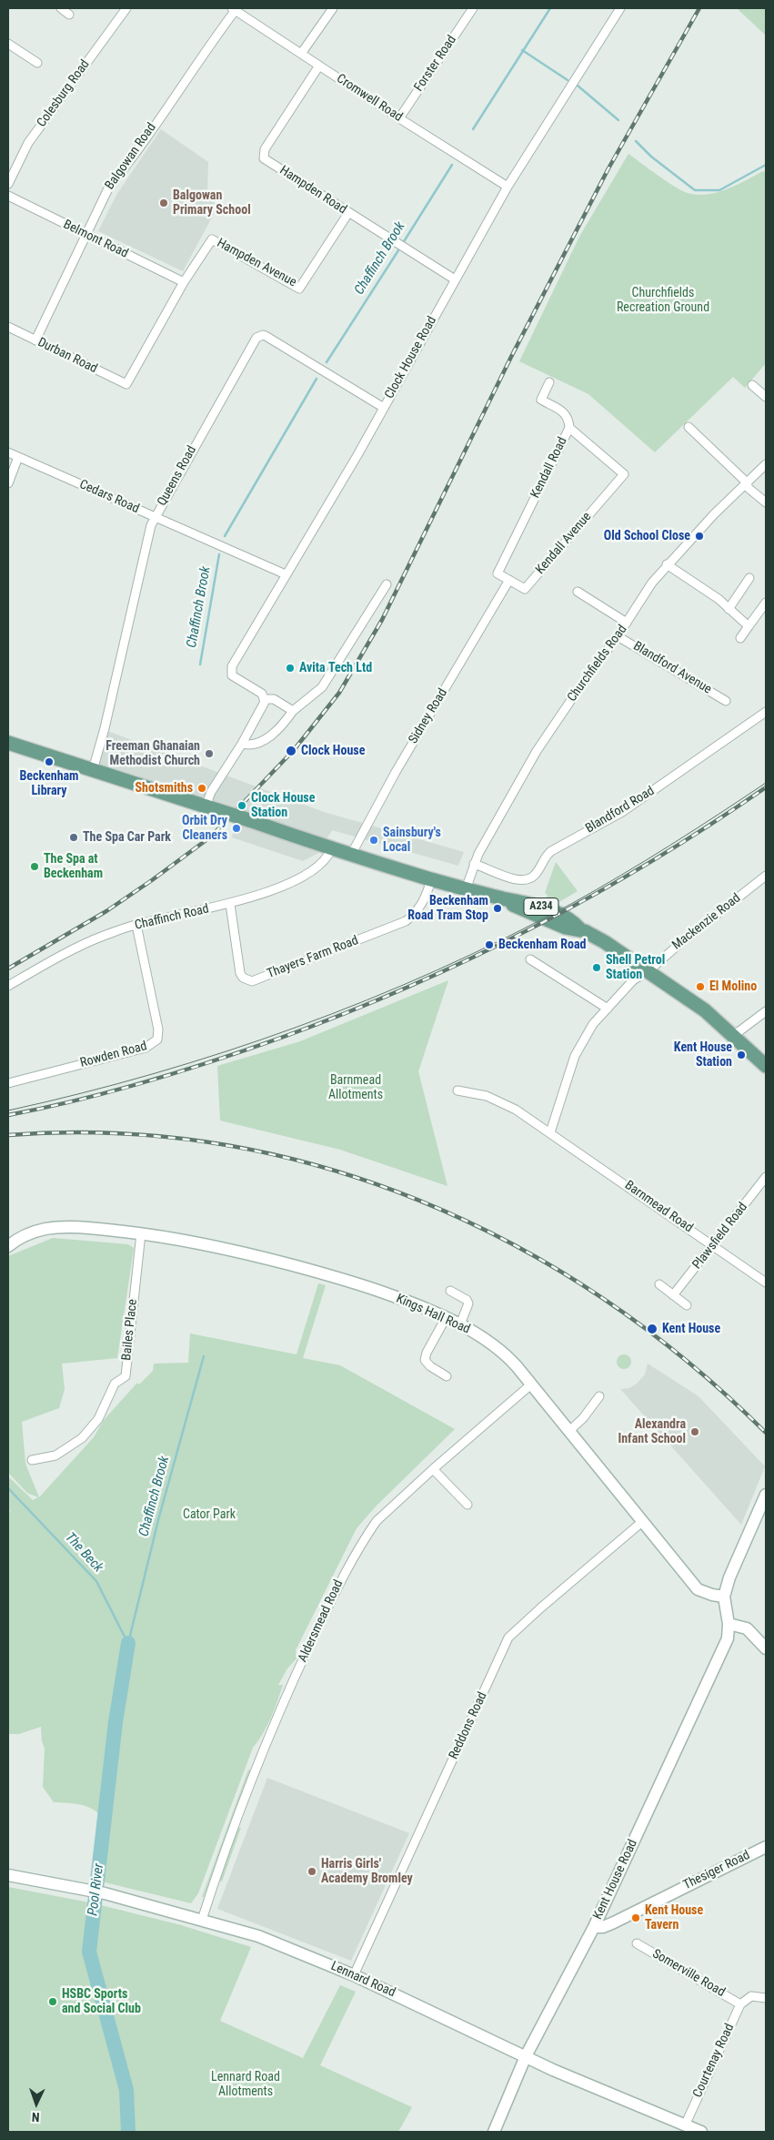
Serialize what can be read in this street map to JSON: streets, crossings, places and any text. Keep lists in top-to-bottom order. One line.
{"streets":{"main road":["A234"],"street":["Forster Road","Colesburg Road","Cromwell Road","Balgowan Road","Hampden Road","Belmont Road","Hampden Avenue","Durban Road","Clock House Road","Kendall Road","Queens Road","Cedars Road","Kendall Avenue","Churchfields Road","Blandford Avenue","Sidney Road","Blandford Road","Chaffinch Road","Mackenzie Road","Thayers Farm Road","Rowden Road","Barnmead Road","Plawsfield Road","Kings Hall Road","Bailes Place","Aldersmead Road","Reddons Road","Thesiger Road","Kent House Road","Somerville Road","Lennard Road","Courtenay Road"]},"crossings":[["Forster Road","Cromwell Road"],["Cromwell Road","Balgowan Road"],["Cromwell Road","Hampden Road"],["Cromwell Road","Clock House Road"],["Balgowan Road","Belmont Road"],["Balgowan Road","Durban Road"],["Hampden Road","Hampden Avenue"],["Hampden Road","Clock House Road"],["Belmont Road","Hampden Avenue"],["Hampden Avenue","Durban Road"],["Clock House Road","Queens Road"],["Clock House Road","Cedars Road"],["Kendall Road","Kendall Avenue"],["Queens Road","Cedars Road"],["Queens Road","A234"],["Kendall Avenue","Sidney Road"],["Churchfields Road","Blandford Avenue"],["Churchfields Road","Blandford Road"],["Churchfields Road","A234"],["Sidney Road","A234"],["A234","Chaffinch Road"],["A234","Mackenzie Road"],["A234","Thayers Farm Road"],["Chaffinch Road","Thayers Farm Road"],["Chaffinch Road","Rowden Road"],["Barnmead Road","Plawsfield Road"],["Kings Hall Road","Bailes Place"],["Kings Hall Road","Aldersmead Road"],["Kings Hall Road","Reddons Road"],["Aldersmead Road","Lennard Road"],["Reddons Road","Lennard Road"],["Thesiger Road","Kent House Road"],["Kent House Road","Lennard Road"],["Somerville Road","Courtenay Road"],["Lennard Road","Courtenay Road"]],"water":["Chaffinch Brook","The Beck","Pool River"],"parks":["Churchfields Recreation Ground","Barnmead Allotments","Cator Park","Lennard Road Allotments"],"places":["Balgowan Primary School","Old School Close","Avita Tech Ltd","Clock House","Freeman Ghanaian Methodist Church","Beckenham Library","Shotsmiths","Clock House Station","Orbit Dry Cleaners","The Spa Car Park","Sainsbury's Local","The Spa at Beckenham","Beckenham Road Tram Stop","Beckenham Road","Shell Petrol Station","El Molino","Kent House Station","Kent House","Alexandra Infant School","Harris Girls' Academy Bromley","Kent House Tavern","HSBC Sports and Social Club"],"north":"bottom"}
